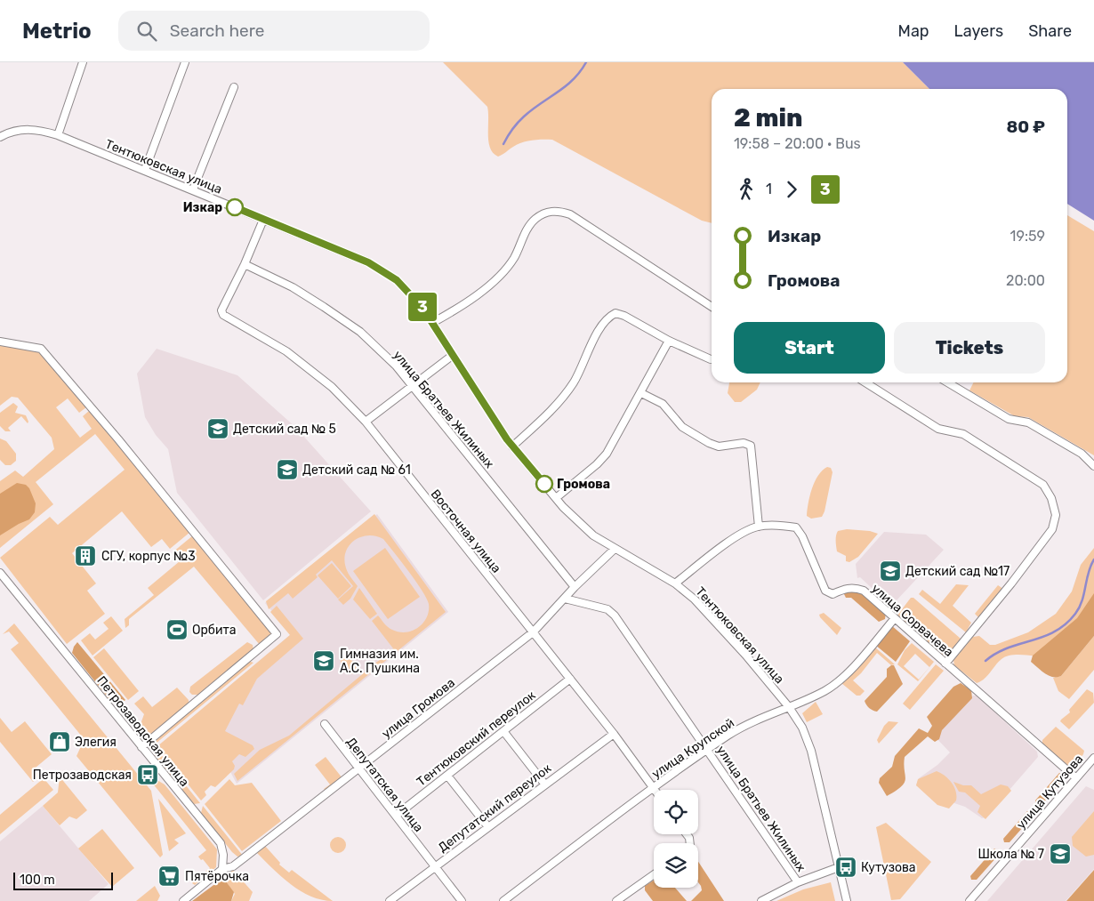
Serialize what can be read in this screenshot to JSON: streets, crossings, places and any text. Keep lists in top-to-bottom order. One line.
{"streets":{"street":["Тентюковская улица","улица Братьев Жилиных","Восточная улица","улица Сорвачева","улица Громова","Петрозаводская улица","Тентюковский переулок","улица Крупской","Депутатская улица","улица Кутузова","Депутатский переулок"]},"crossings":[["Тентюковская улица","улица Сорвачева"],["Тентюковская улица","улица Громова"],["Тентюковская улица","улица Крупской"],["улица Братьев Жилиных","Восточная улица"],["улица Братьев Жилиных","улица Громова"],["улица Братьев Жилиных","улица Крупской"],["Восточная улица","улица Громова"],["Восточная улица","Тентюковский переулок"],["Восточная улица","улица Крупской"],["Восточная улица","Депутатский переулок"],["улица Сорвачева","улица Крупской"],["улица Сорвачева","улица Кутузова"],["улица Громова","Петрозаводская улица"],["улица Громова","Депутатская улица"],["Тентюковский переулок","Депутатская улица"],["Депутатская улица","Депутатский переулок"]],"places":{"other":["Изкар","Громова"],"school or university":["Детский сад № 5","Детский сад № 61","Детский сад №17","Гимназия им. А.С. Пушкина","Школа № 7"],"building":["СГУ, корпус №3"],"sports":["Орбита"],"shop":["Элегия"],"bus stop":["Петрозаводская","Кутузова"],"supermarket":["Пятёрочка"]},"lines":["bus line 3"],"scale_bar":"100 m","page":{"header":"Metrio","search":"Search here","nav":["Map","Layers","Share"],"on_map":"3","heading":["2 min","19:58 – 20:00 · Bus","80 ₽"],"legs":["1","3"],"list":[{"name":"Изкар","value":"19:59"},{"name":"Громова","value":"20:00"}],"buttons":["Start","Tickets"],"scale":"100 m"}}
